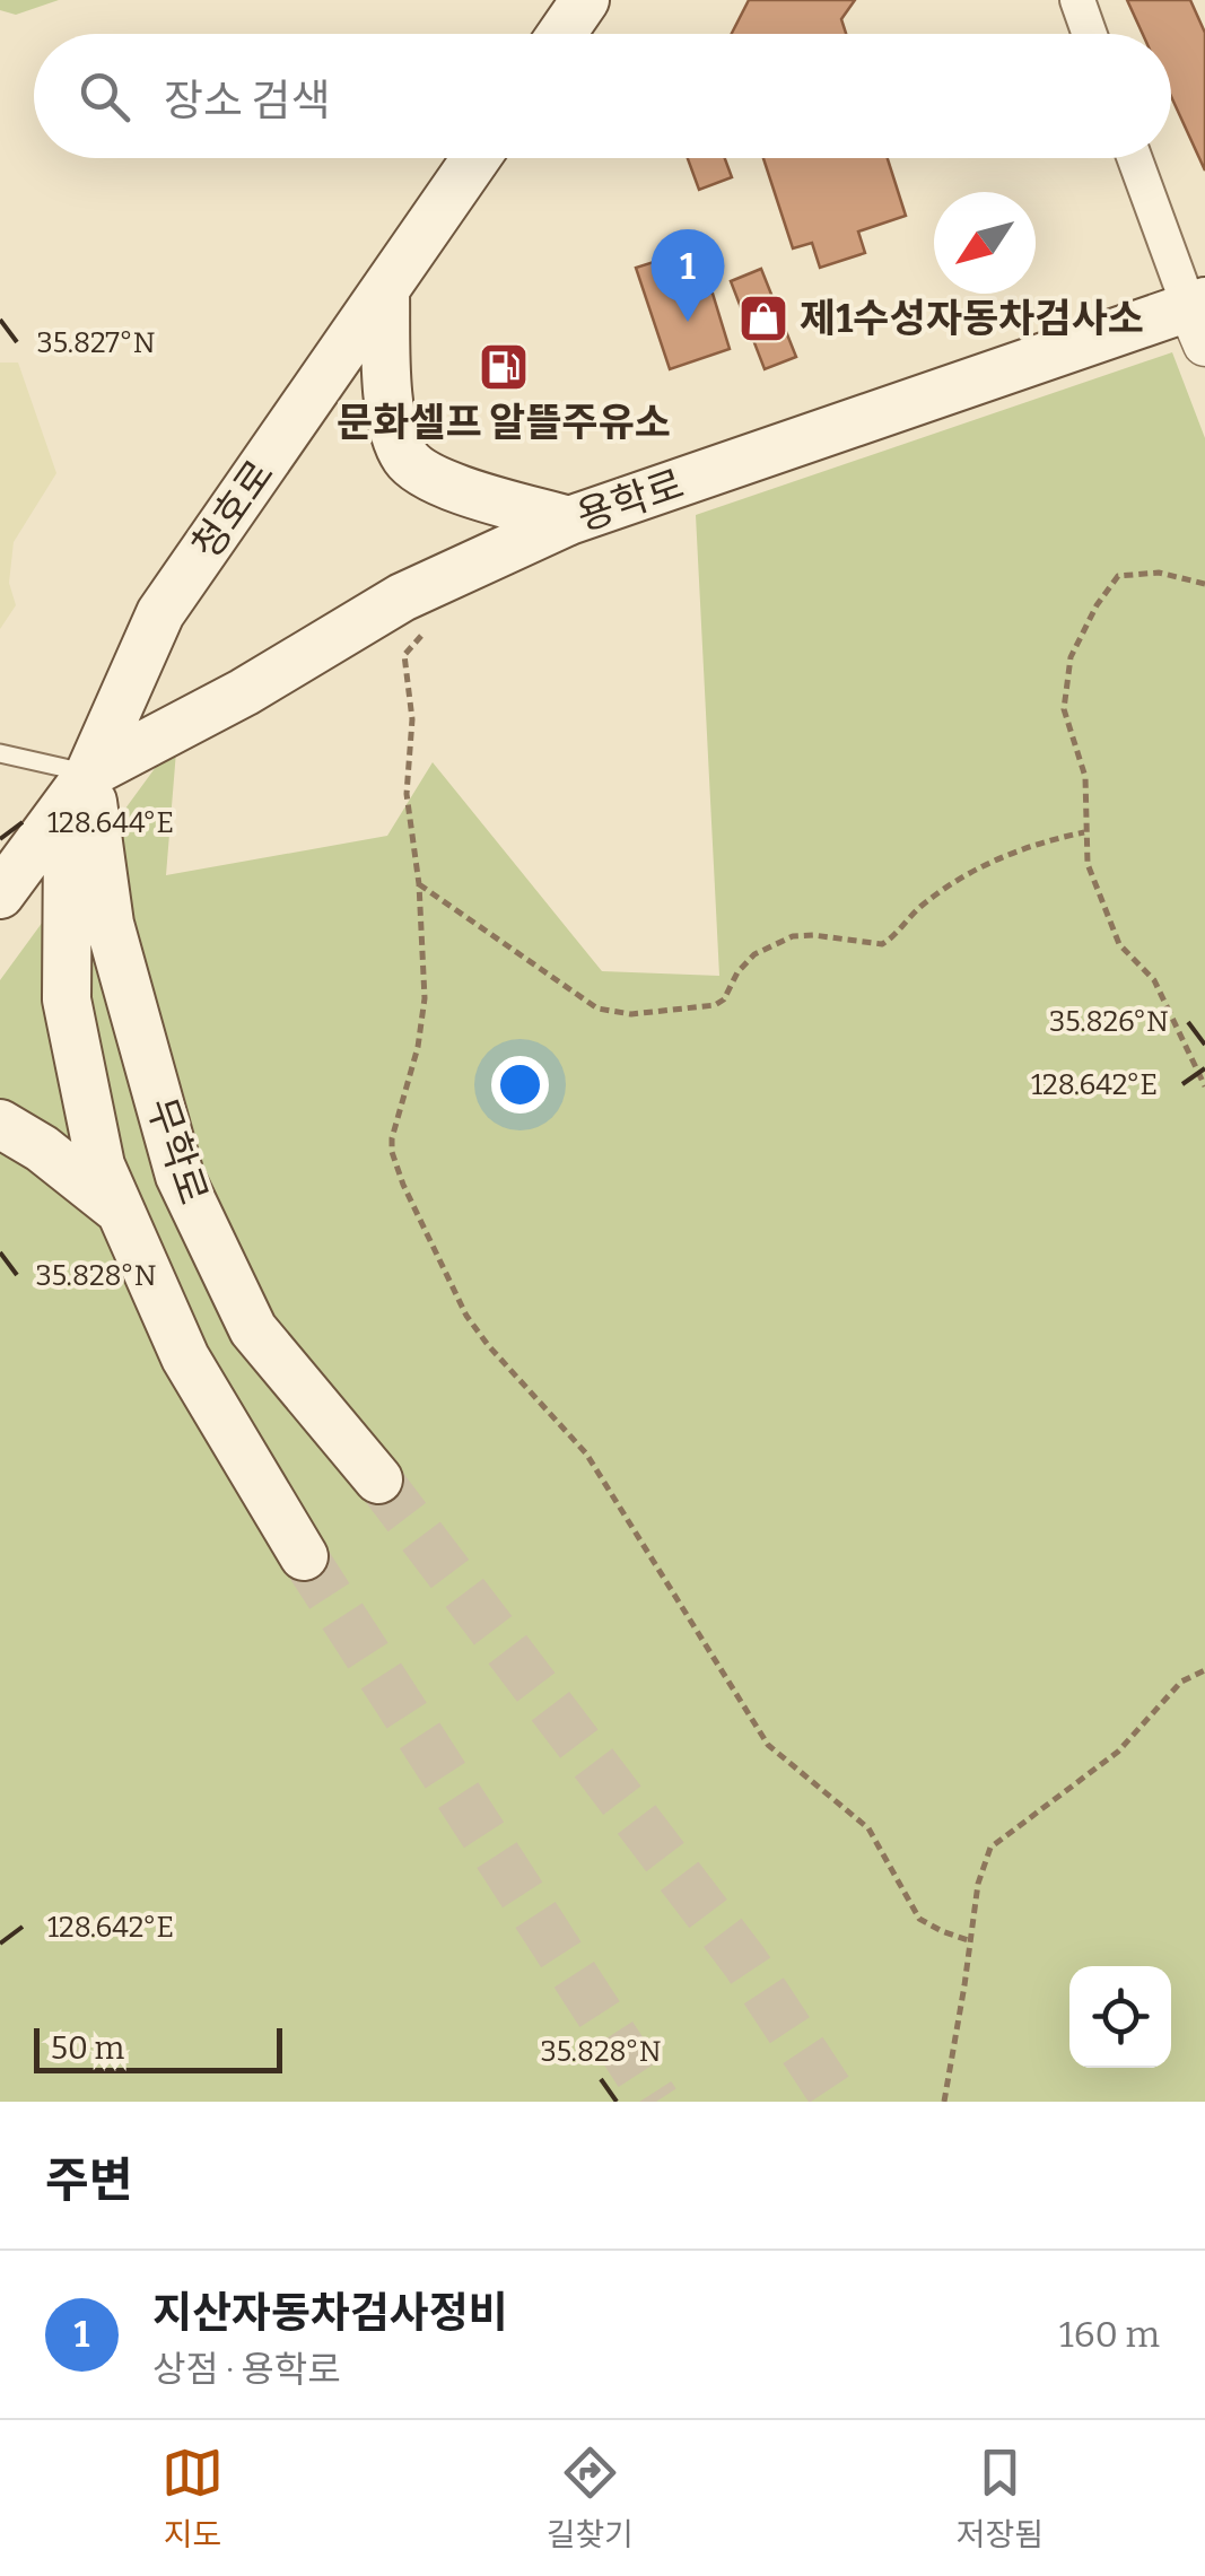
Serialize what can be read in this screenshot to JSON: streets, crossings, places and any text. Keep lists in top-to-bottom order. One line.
{"streets":{"main road":["용학로","청호로","무학로"]},"crossings":[["용학로","청호로"],["용학로","무학로"],["청호로","무학로"]],"places":{"shop":["제1수성자동차검사소"],"fuel station":["문화셀프 알뜰주유소"]},"scale_bar":"50 m","north":"bottom left","page":{"search":"장소 검색","pins":"1","scale":"50 m","heading":"주변","list":[{"mark":"1","name":"지산자동차검사정비","note":"상점 · 용학로","value":"160 m"}],"nav":["지도","길찾기","저장됨"]},"coordinates":["35.827°N","128.644°E","35.826°N","128.642°E","35.828°N"]}
